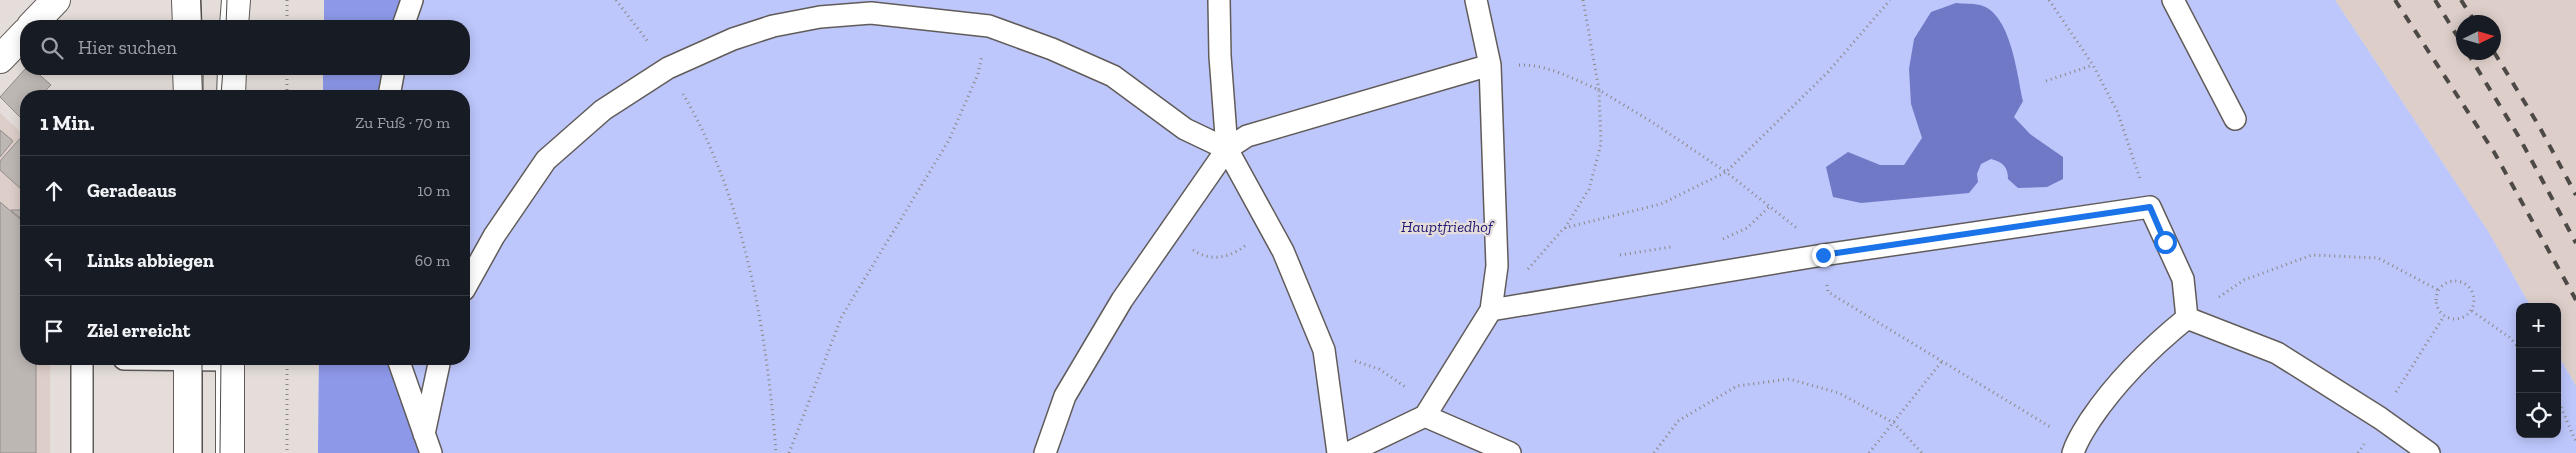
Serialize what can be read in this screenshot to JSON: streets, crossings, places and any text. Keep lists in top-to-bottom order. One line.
{"parks":["Hauptfriedhof"],"north":"right","page":{"search":"Hier suchen","heading":["1 Min.","Zu Fuß · 70 m"],"list":[["Geradeaus","10 m"],["Links abbiegen","60 m"],"Ziel erreicht"],"map_buttons":["+","−"]}}
